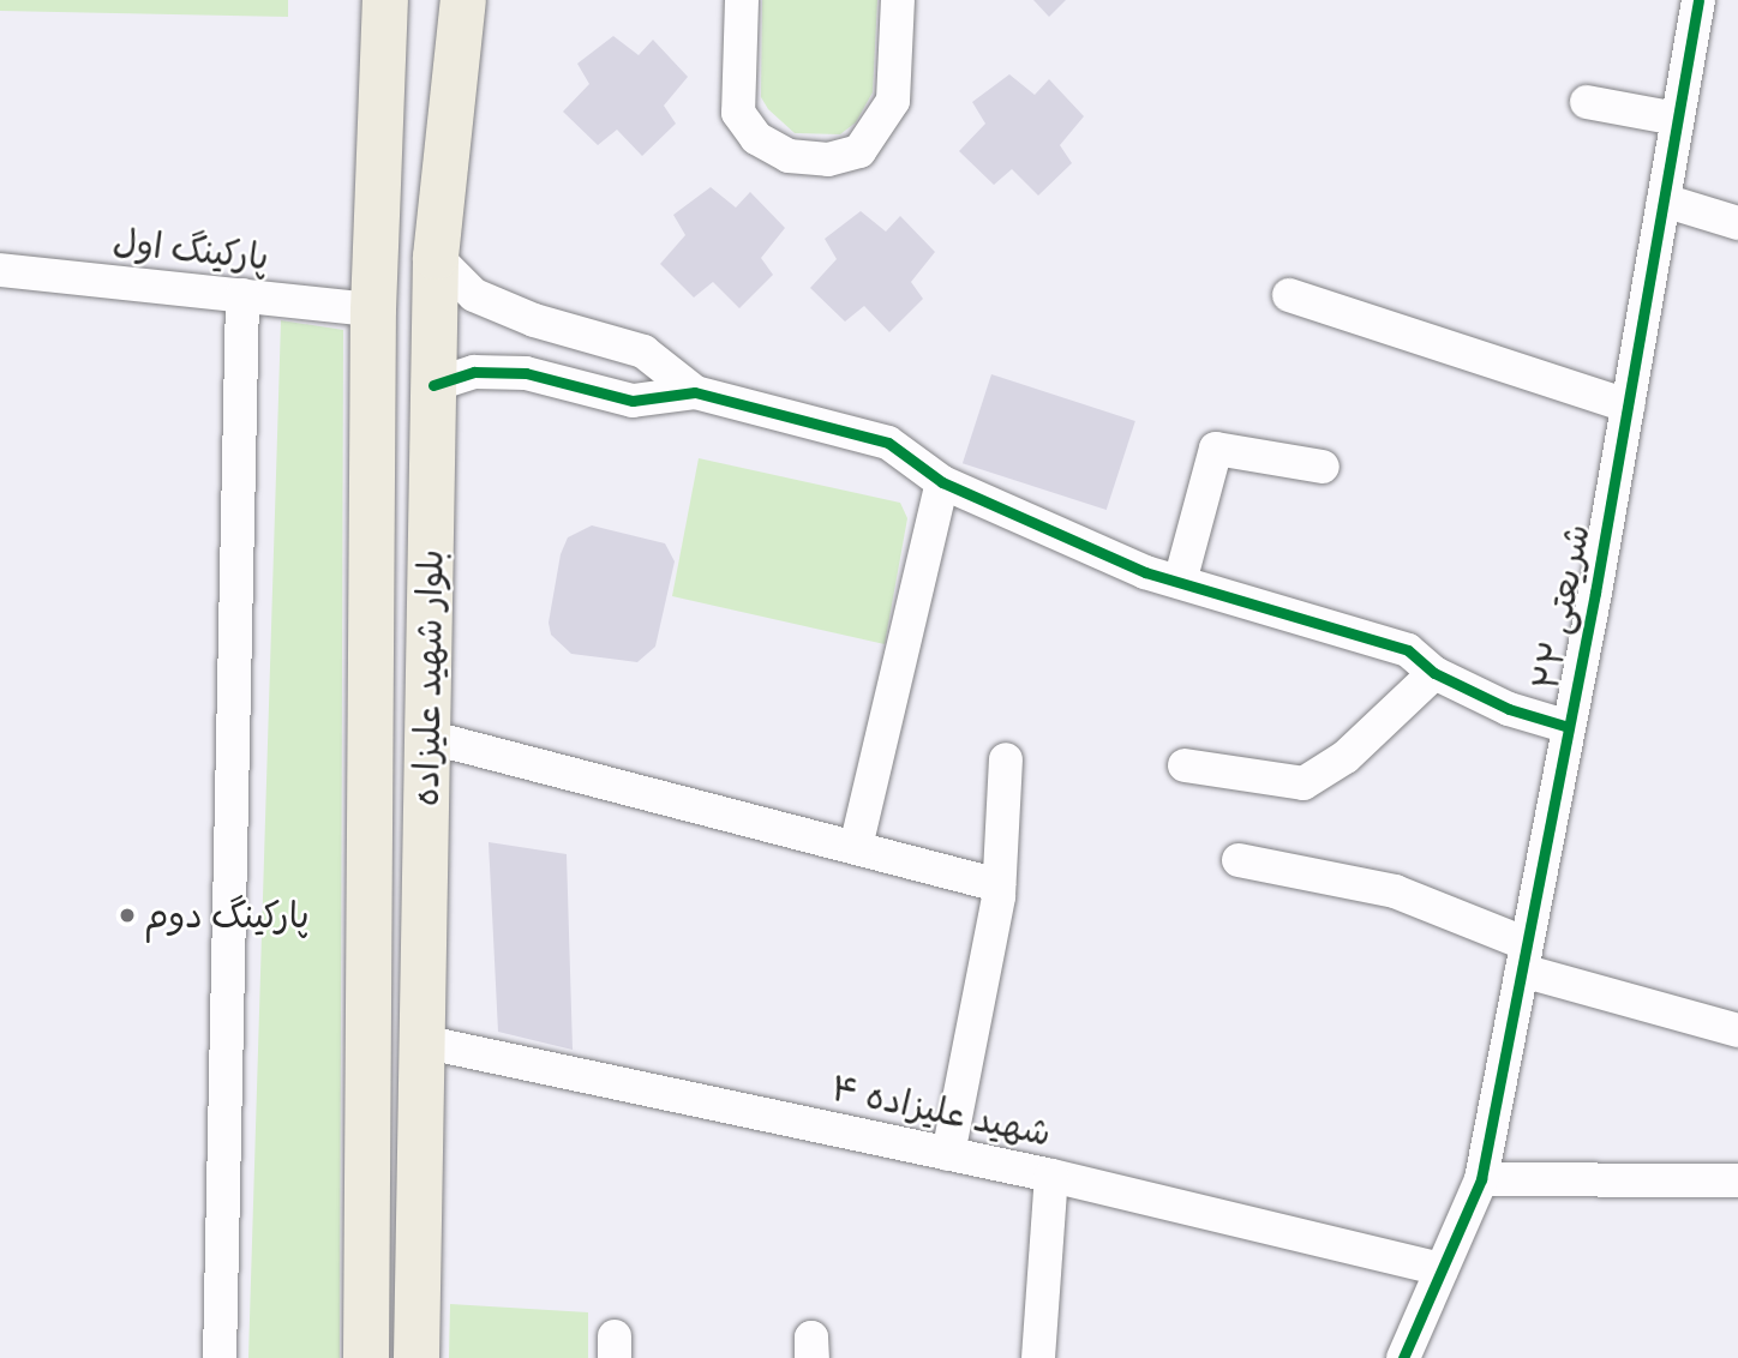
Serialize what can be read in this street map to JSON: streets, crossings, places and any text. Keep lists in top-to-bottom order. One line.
{"streets":{"main road":["بلوار شهید علیزاده"],"street":["پارکینگ اول","شریعتی ۲۲","شهید علیزاده ۴"]},"crossings":[["پارکینگ اول","بلوار شهید علیزاده"],["شریعتی ۲۲","شهید علیزاده ۴"],["بلوار شهید علیزاده","شهید علیزاده ۴"]],"places":["پارکینگ دوم"]}
